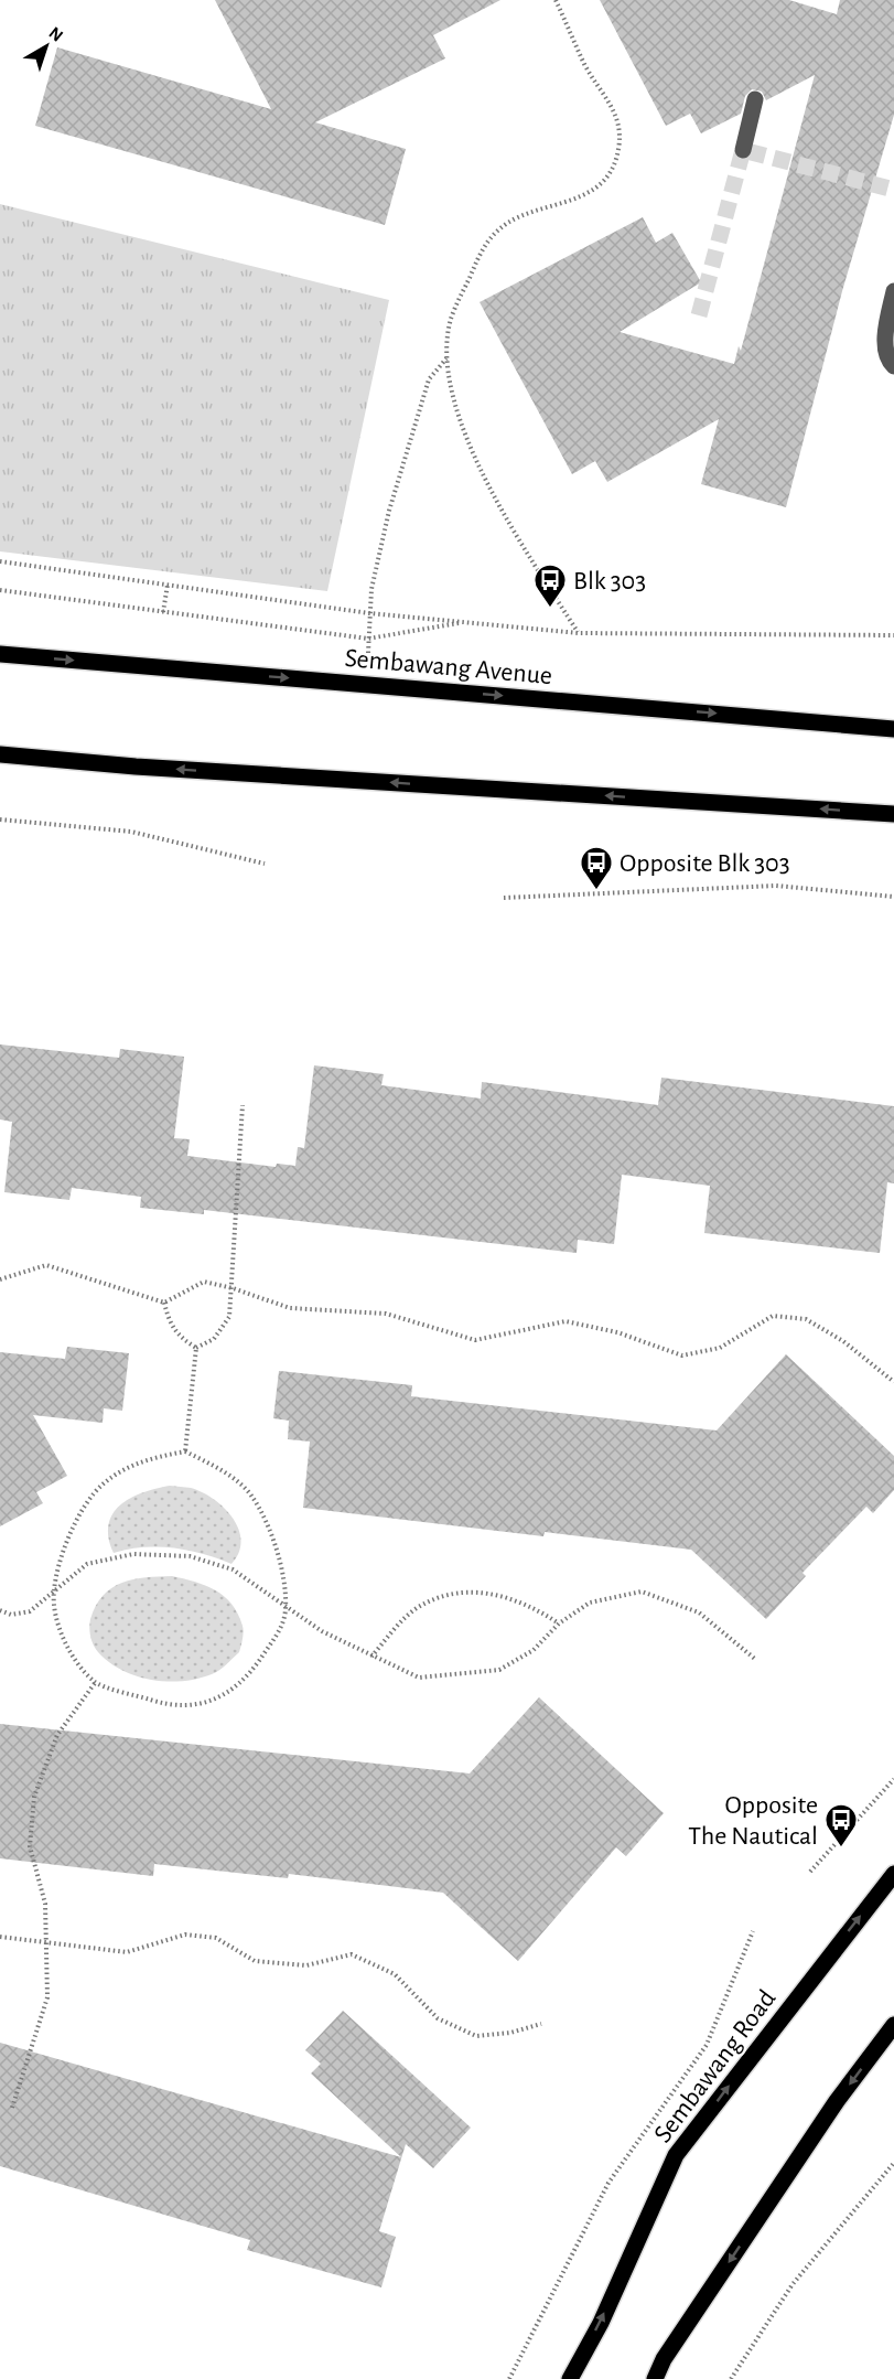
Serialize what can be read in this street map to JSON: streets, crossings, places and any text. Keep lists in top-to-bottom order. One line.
{"streets":{"main road":["Sembawang Avenue","Sembawang Road"]},"places":{"bus stop":["Blk 303","Opposite Blk 303","Opposite The Nautical"]},"north":"top right"}
